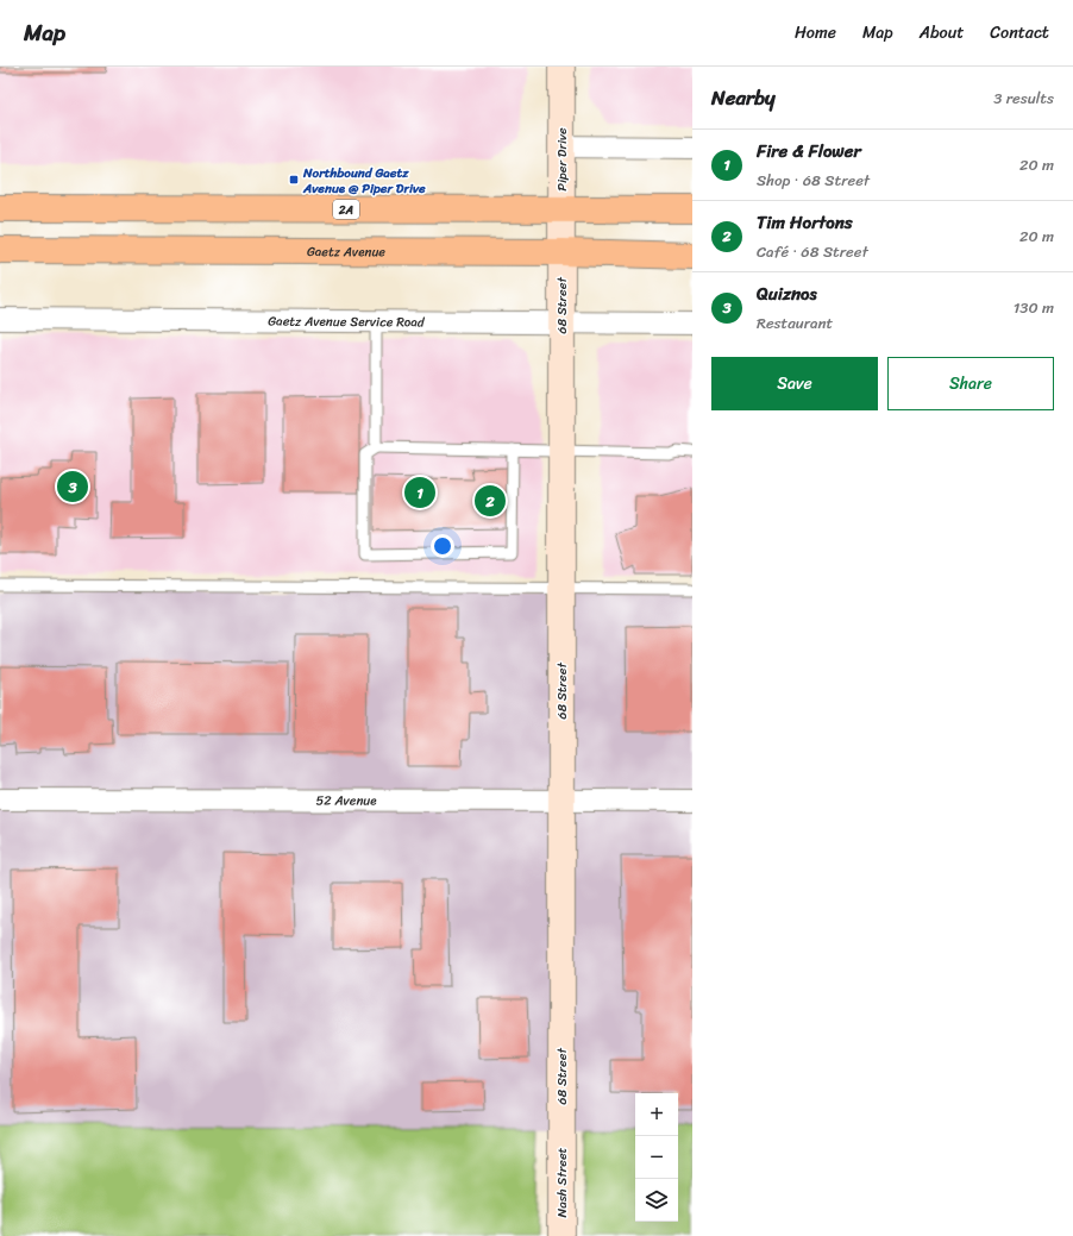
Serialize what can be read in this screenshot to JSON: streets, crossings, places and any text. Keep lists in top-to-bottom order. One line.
{"streets":{"main road":["2A","Gaetz Avenue"],"street":["Piper Drive","68 Street","Gaetz Avenue Service Road","52 Avenue","Nash Street"]},"crossings":[["Piper Drive","2A"],["Piper Drive","Gaetz Avenue"],["Piper Drive","68 Street"],["Gaetz Avenue","68 Street"],["68 Street","Gaetz Avenue Service Road"],["68 Street","52 Avenue"],["68 Street","Nash Street"]],"places":{"transit":["Northbound Gaetz Avenue @ Piper Drive"]},"page":{"header":"Map","nav":["Home","Map","About","Contact"],"heading":["Nearby","3 results"],"list":[{"mark":"1","name":"Fire & Flower","note":"Shop · 68 Street","value":"20 m"},{"mark":"2","name":"Tim Hortons","note":"Café · 68 Street","value":"20 m"},{"mark":"3","name":"Quiznos","note":"Restaurant","value":"130 m"}],"buttons":["Save","Share"],"pins":["3","1","2"],"map_buttons":["+","−"]}}
